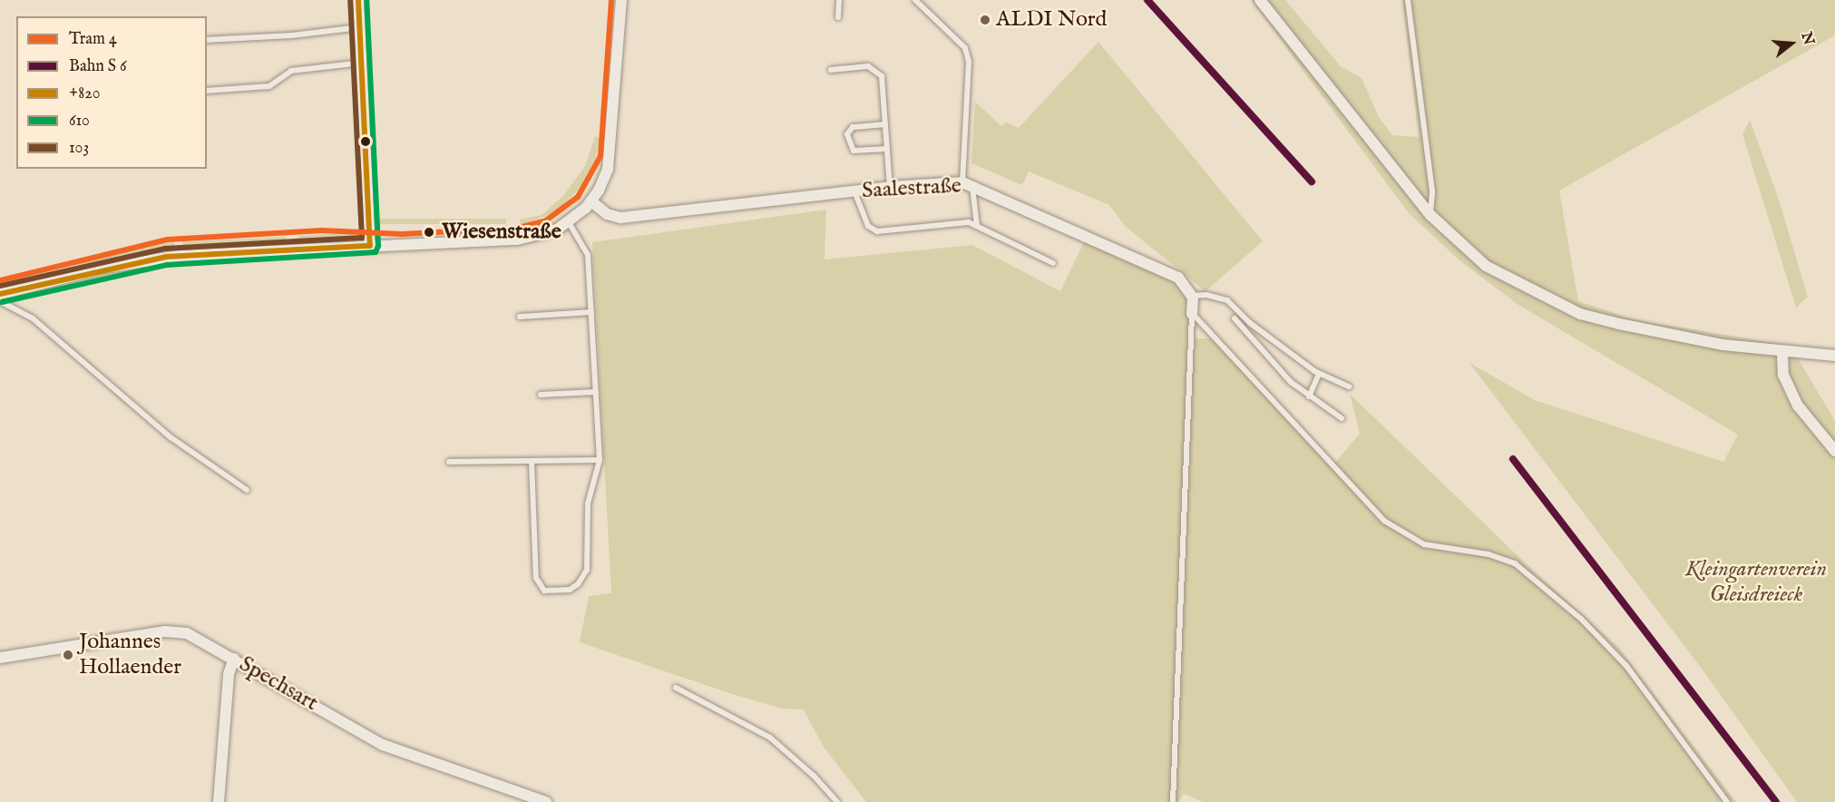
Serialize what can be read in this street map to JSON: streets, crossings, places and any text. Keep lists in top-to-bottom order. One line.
{"streets":{"street":["Saalestraße","Spechsart"]},"parks":["Kleingartenverein Gleisdreieck"],"places":["ALDI Nord","Wiesenstraße","Johannes Hollaender"],"lines":["tram line 4","transit line +820","transit line 610","transit line 103"],"legend":["Tram 4","Bahn S 6","+820","610","103"],"north":"right"}
